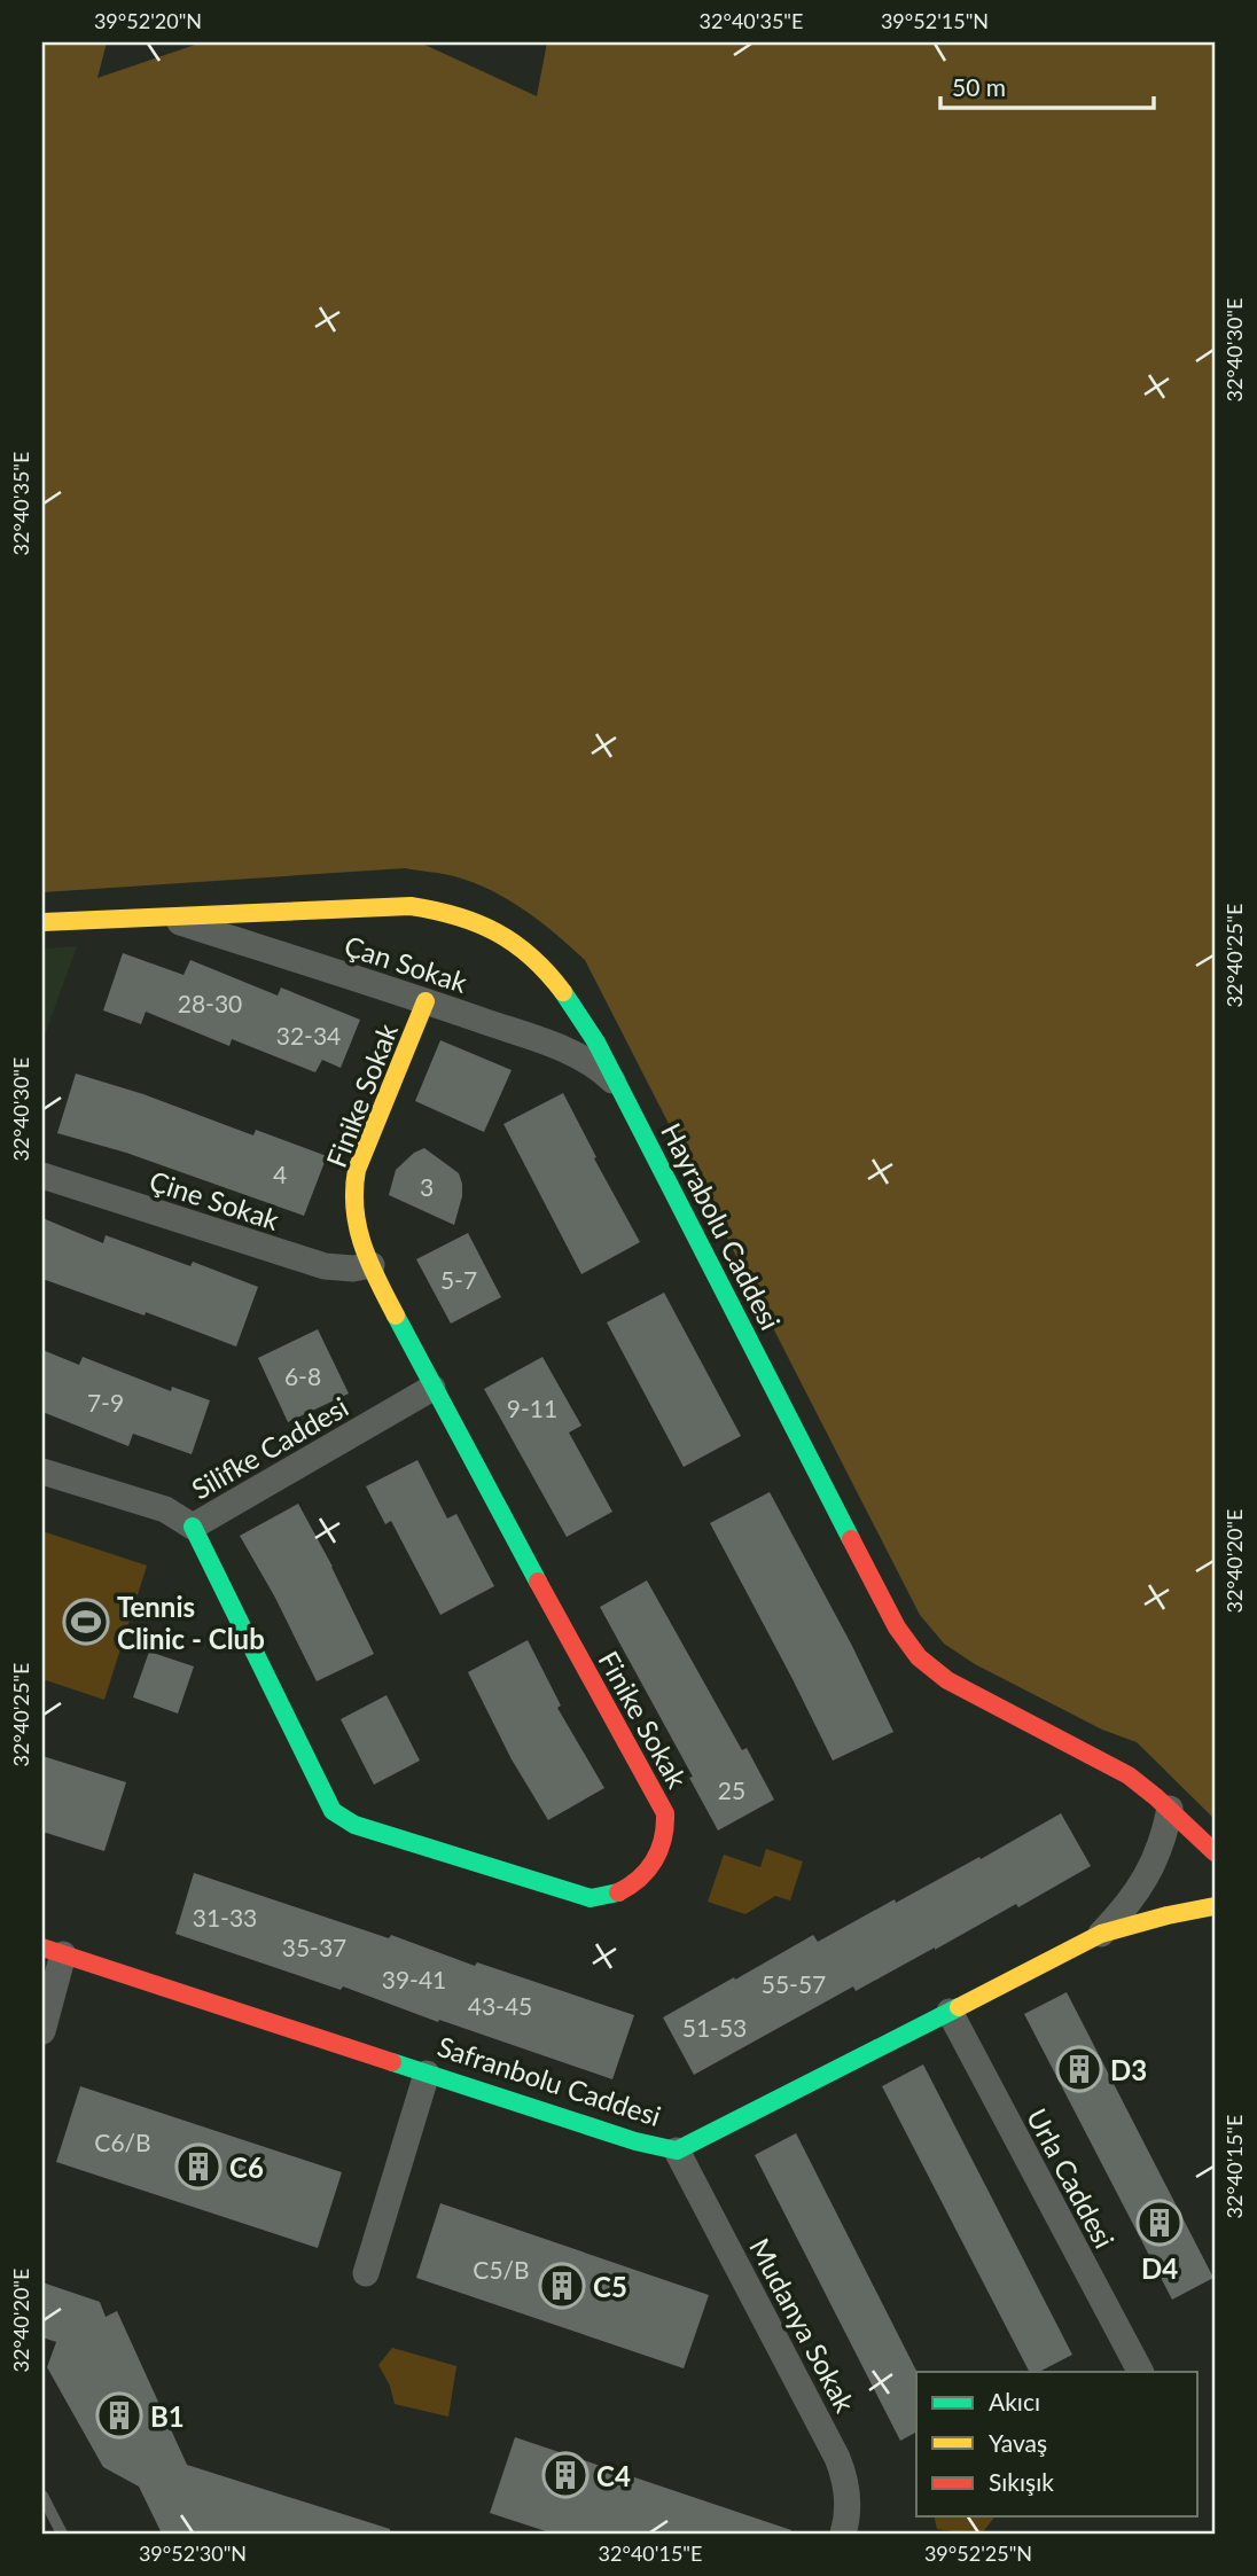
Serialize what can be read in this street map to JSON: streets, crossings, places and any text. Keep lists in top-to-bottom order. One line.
{"streets":{"street":["Çan Sokak","Finike Sokak","Çine Sokak","Hayrabolu Caddesi","Silifke Caddesi","Safranbolu Caddesi","Urla Caddesi","Mudanya Sokak"]},"crossings":[["Çan Sokak","Finike Sokak"],["Çan Sokak","Hayrabolu Caddesi"],["Finike Sokak","Çine Sokak"],["Finike Sokak","Silifke Caddesi"],["Hayrabolu Caddesi","Safranbolu Caddesi"],["Safranbolu Caddesi","Urla Caddesi"],["Safranbolu Caddesi","Mudanya Sokak"]],"places":{"sports":["Tennis Clinic - Club"],"building":["D3","C6","D4","C5","B1","C4"]},"house_numbers":["28-30","32-34","4","3","5-7","6-8","7-9","9-11","25","31-33","35-37","39-41","55-57","43-45","51-53","C6/B","C5/B"],"legend":["Akıcı","Yavaş","Sıkışık"],"scale_bar":"50 m","coordinates":["39°52'20\"N","32°40'35\"E","39°52'15\"N","32°40'30\"E","32°40'25\"E","32°40'20\"E","32°40'15\"E","39°52'30\"N","39°52'25\"N"]}
